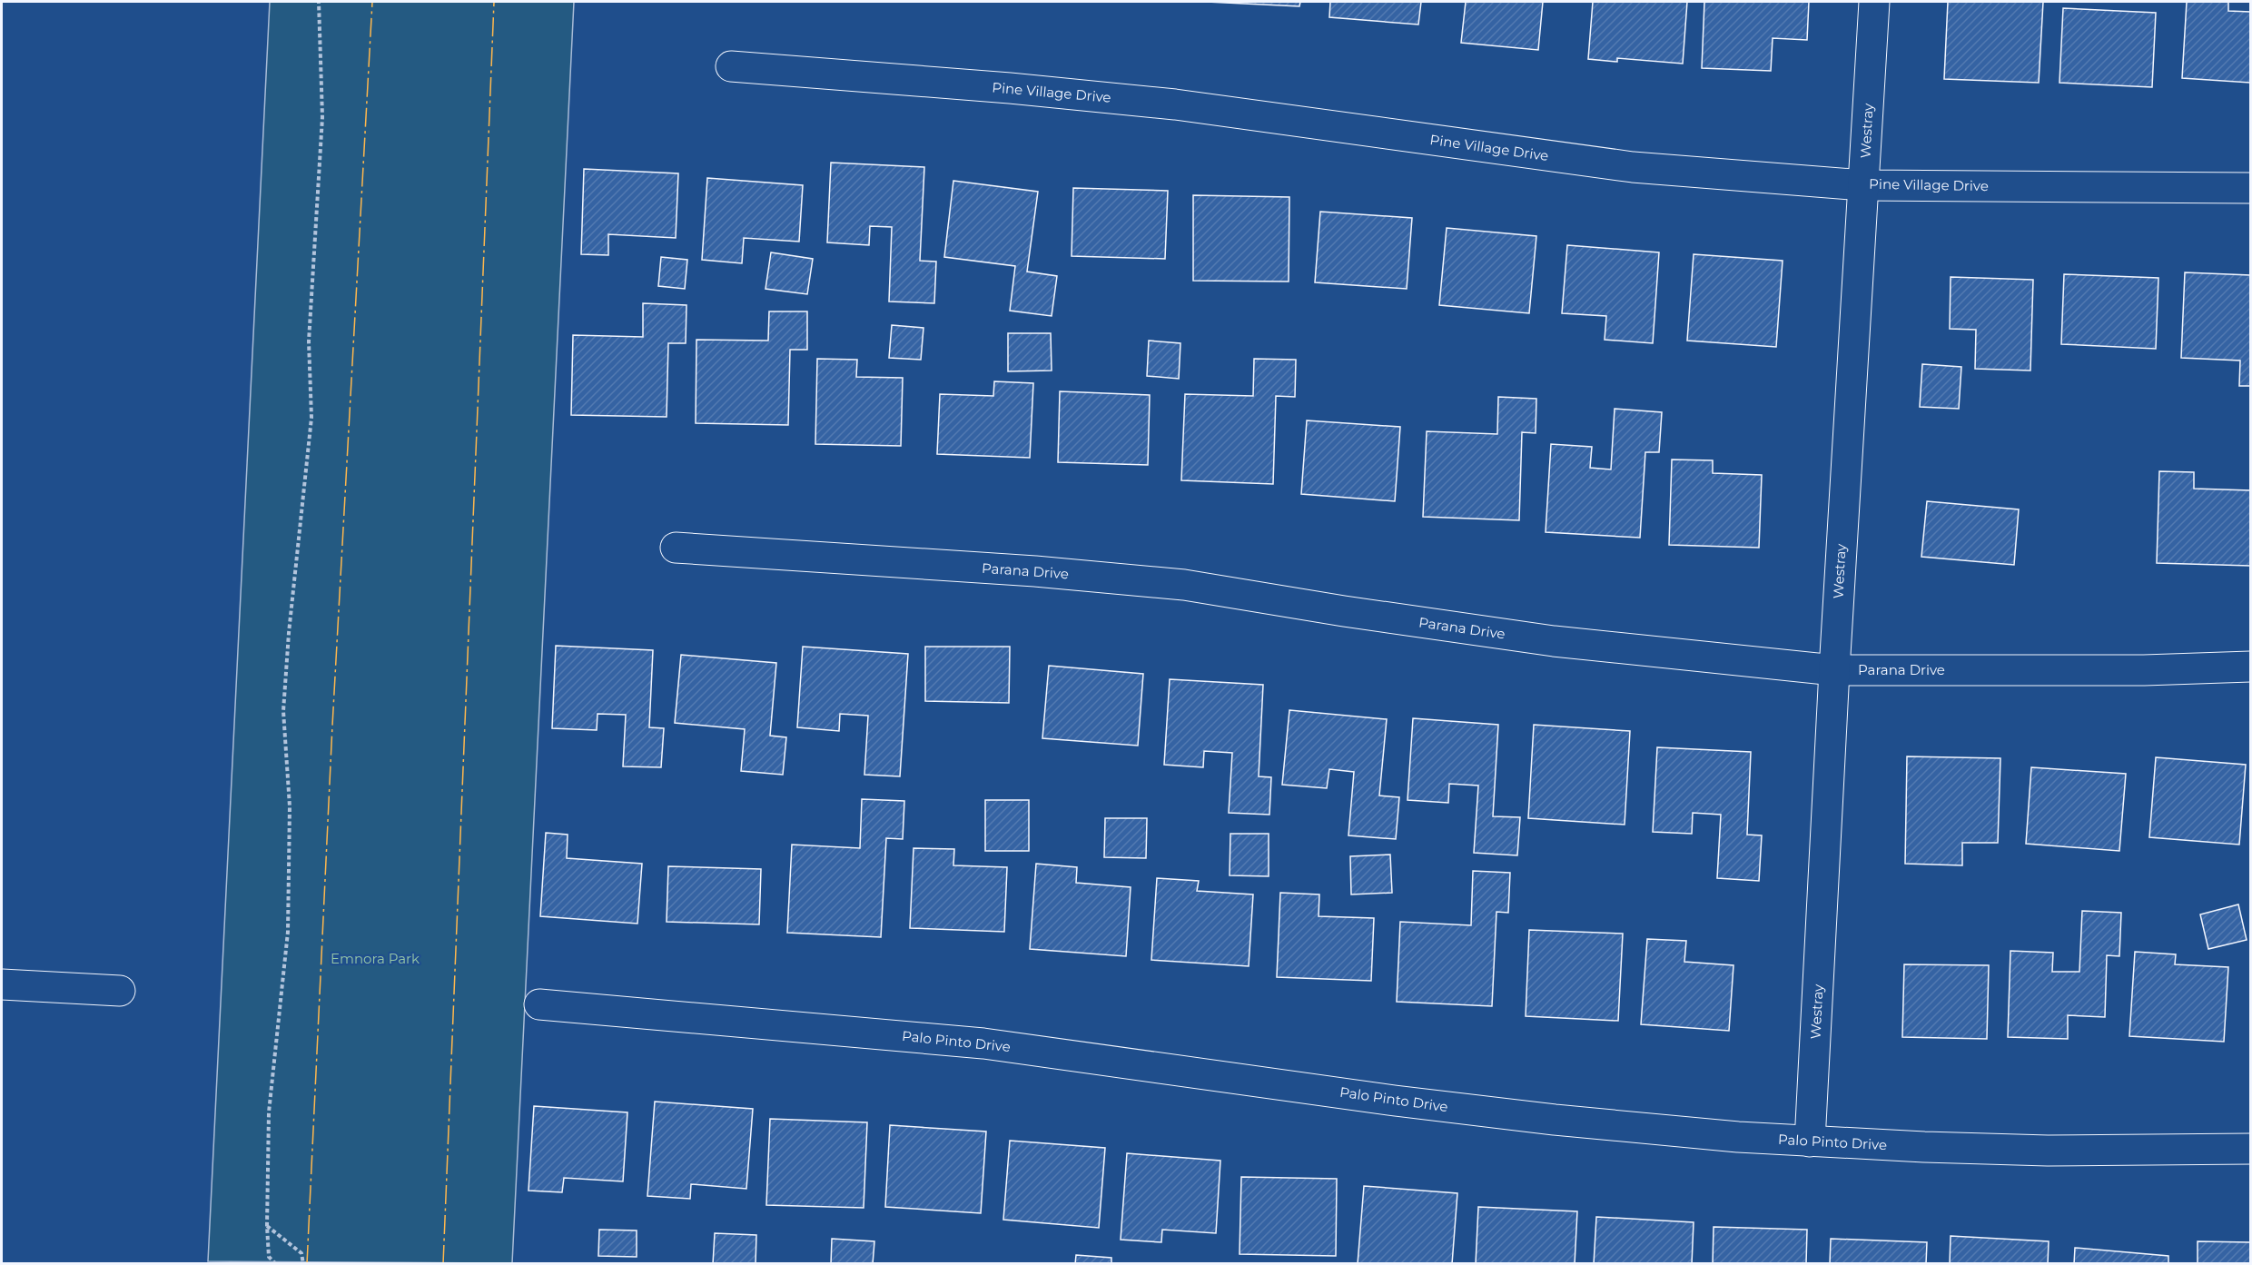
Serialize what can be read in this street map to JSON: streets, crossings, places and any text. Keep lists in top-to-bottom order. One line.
{"streets":{"street":["Pine Village Drive","Westray","Parana Drive","Palo Pinto Drive"]},"crossings":[["Pine Village Drive","Westray"],["Westray","Parana Drive"],["Westray","Palo Pinto Drive"]],"parks":["Emnora Park"]}
